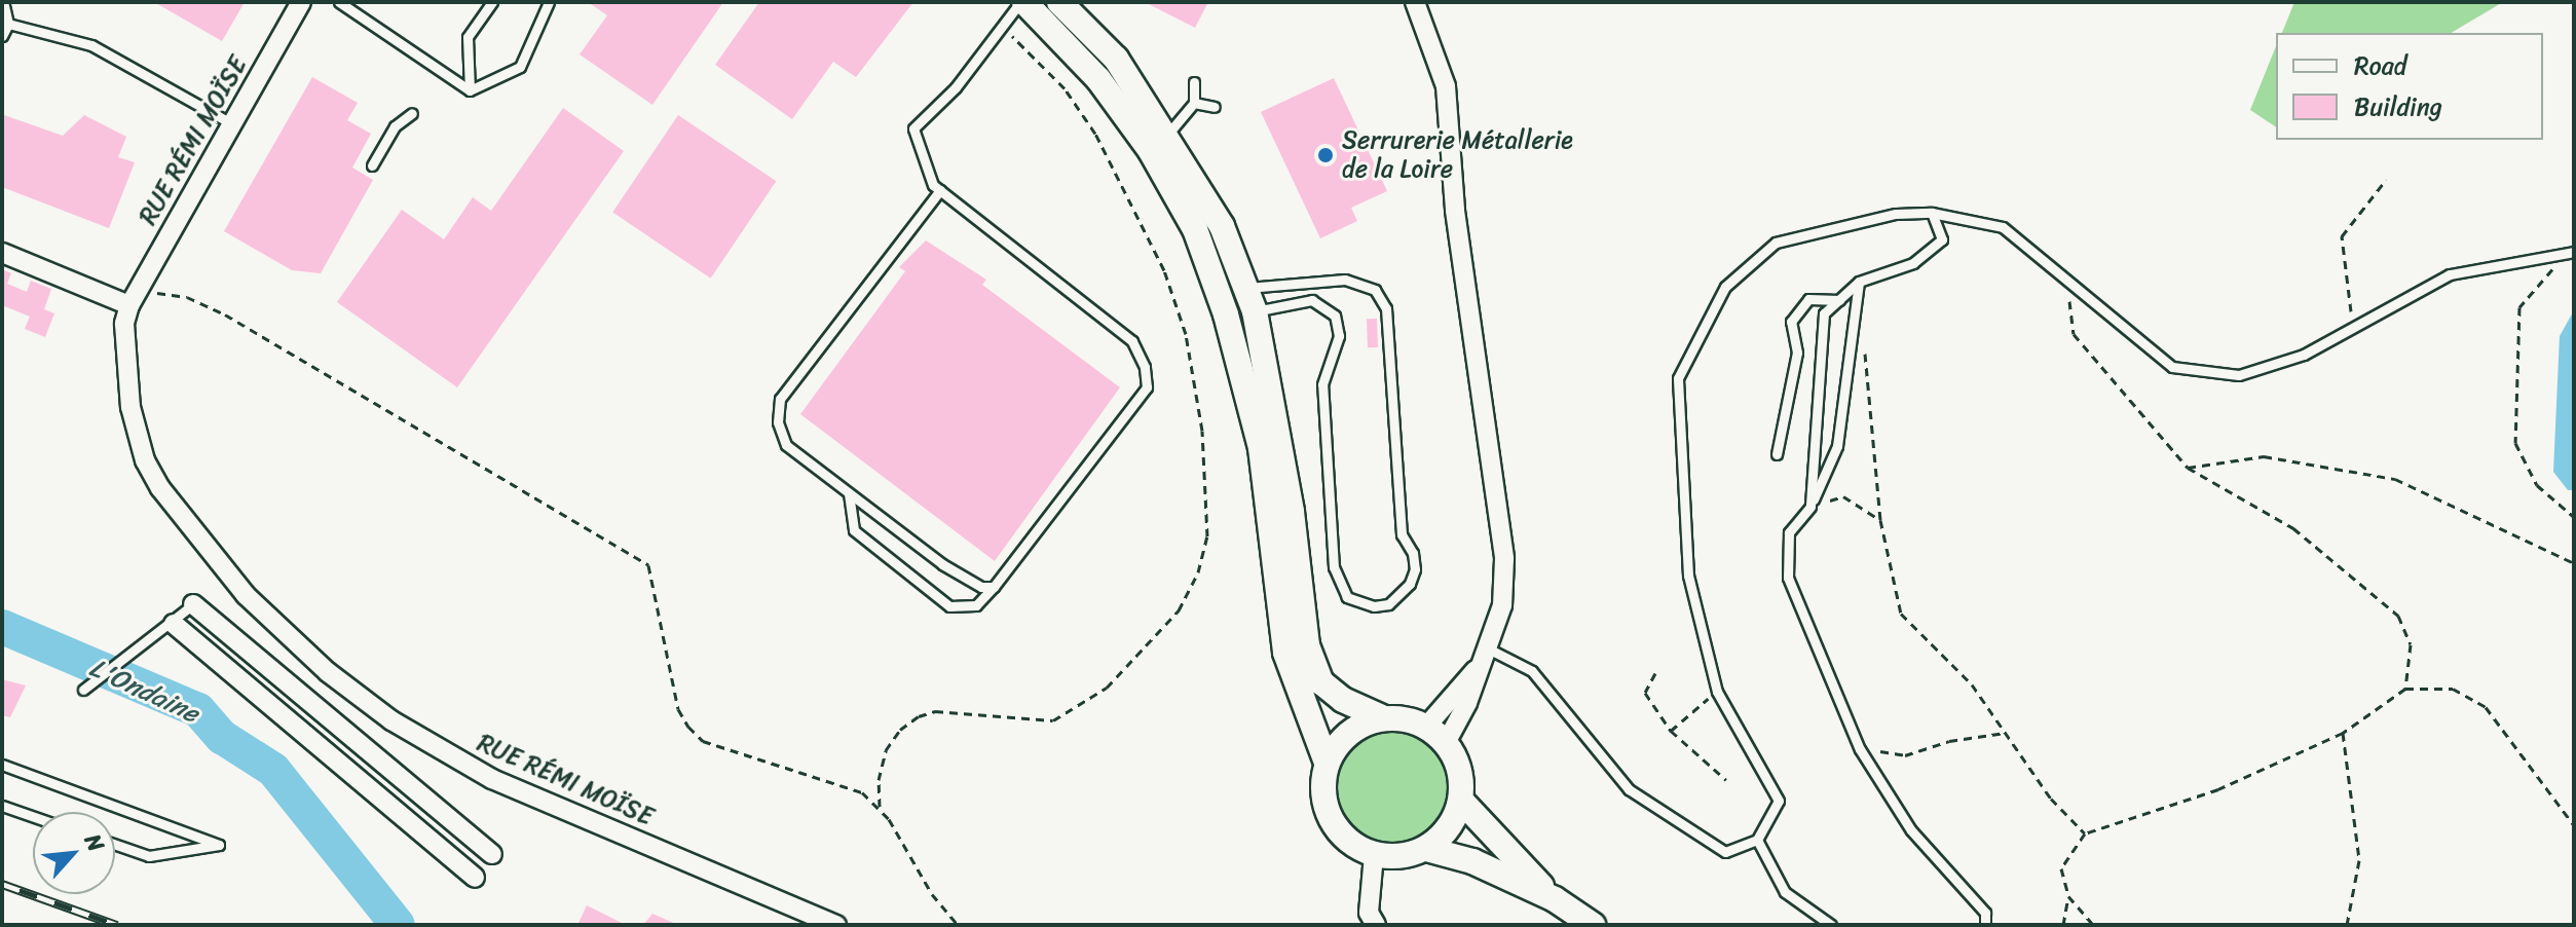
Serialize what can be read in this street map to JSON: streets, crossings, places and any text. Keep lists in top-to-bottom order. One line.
{"streets":{"street":["RUE RÉMI MOÏSE"]},"water":["L'Ondaine"],"places":["Serrurerie Métallerie de la Loire"],"legend":["Road","Building"],"north":"top right"}
